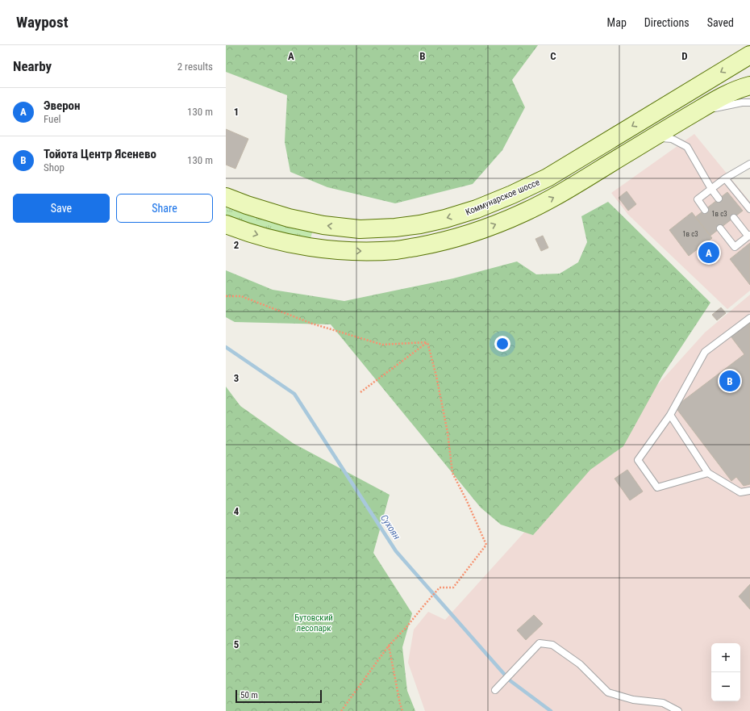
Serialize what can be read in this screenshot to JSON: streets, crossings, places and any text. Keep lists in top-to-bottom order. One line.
{"streets":{"main road":["Коммунарское шоссе"]},"water":["Сухоян"],"parks":["Бутовский лесопарк"],"house_numbers":["1в с3","1в с3"],"scale_bar":"50 m","page":{"header":"Waypost","nav":["Map","Directions","Saved"],"heading":["Nearby","2 results"],"list":[{"mark":"A","name":"Эверон","note":"Fuel","value":"130 m"},{"mark":"B","name":"Тойота Центр Ясенево","note":"Shop","value":"130 m"}],"buttons":["Save","Share"],"pins":["A","B"],"map_buttons":["+","−"],"scale":"50 m"},"grid":{"columns":["A","B","C","D"],"rows":["1","2","3","4","5"]}}
